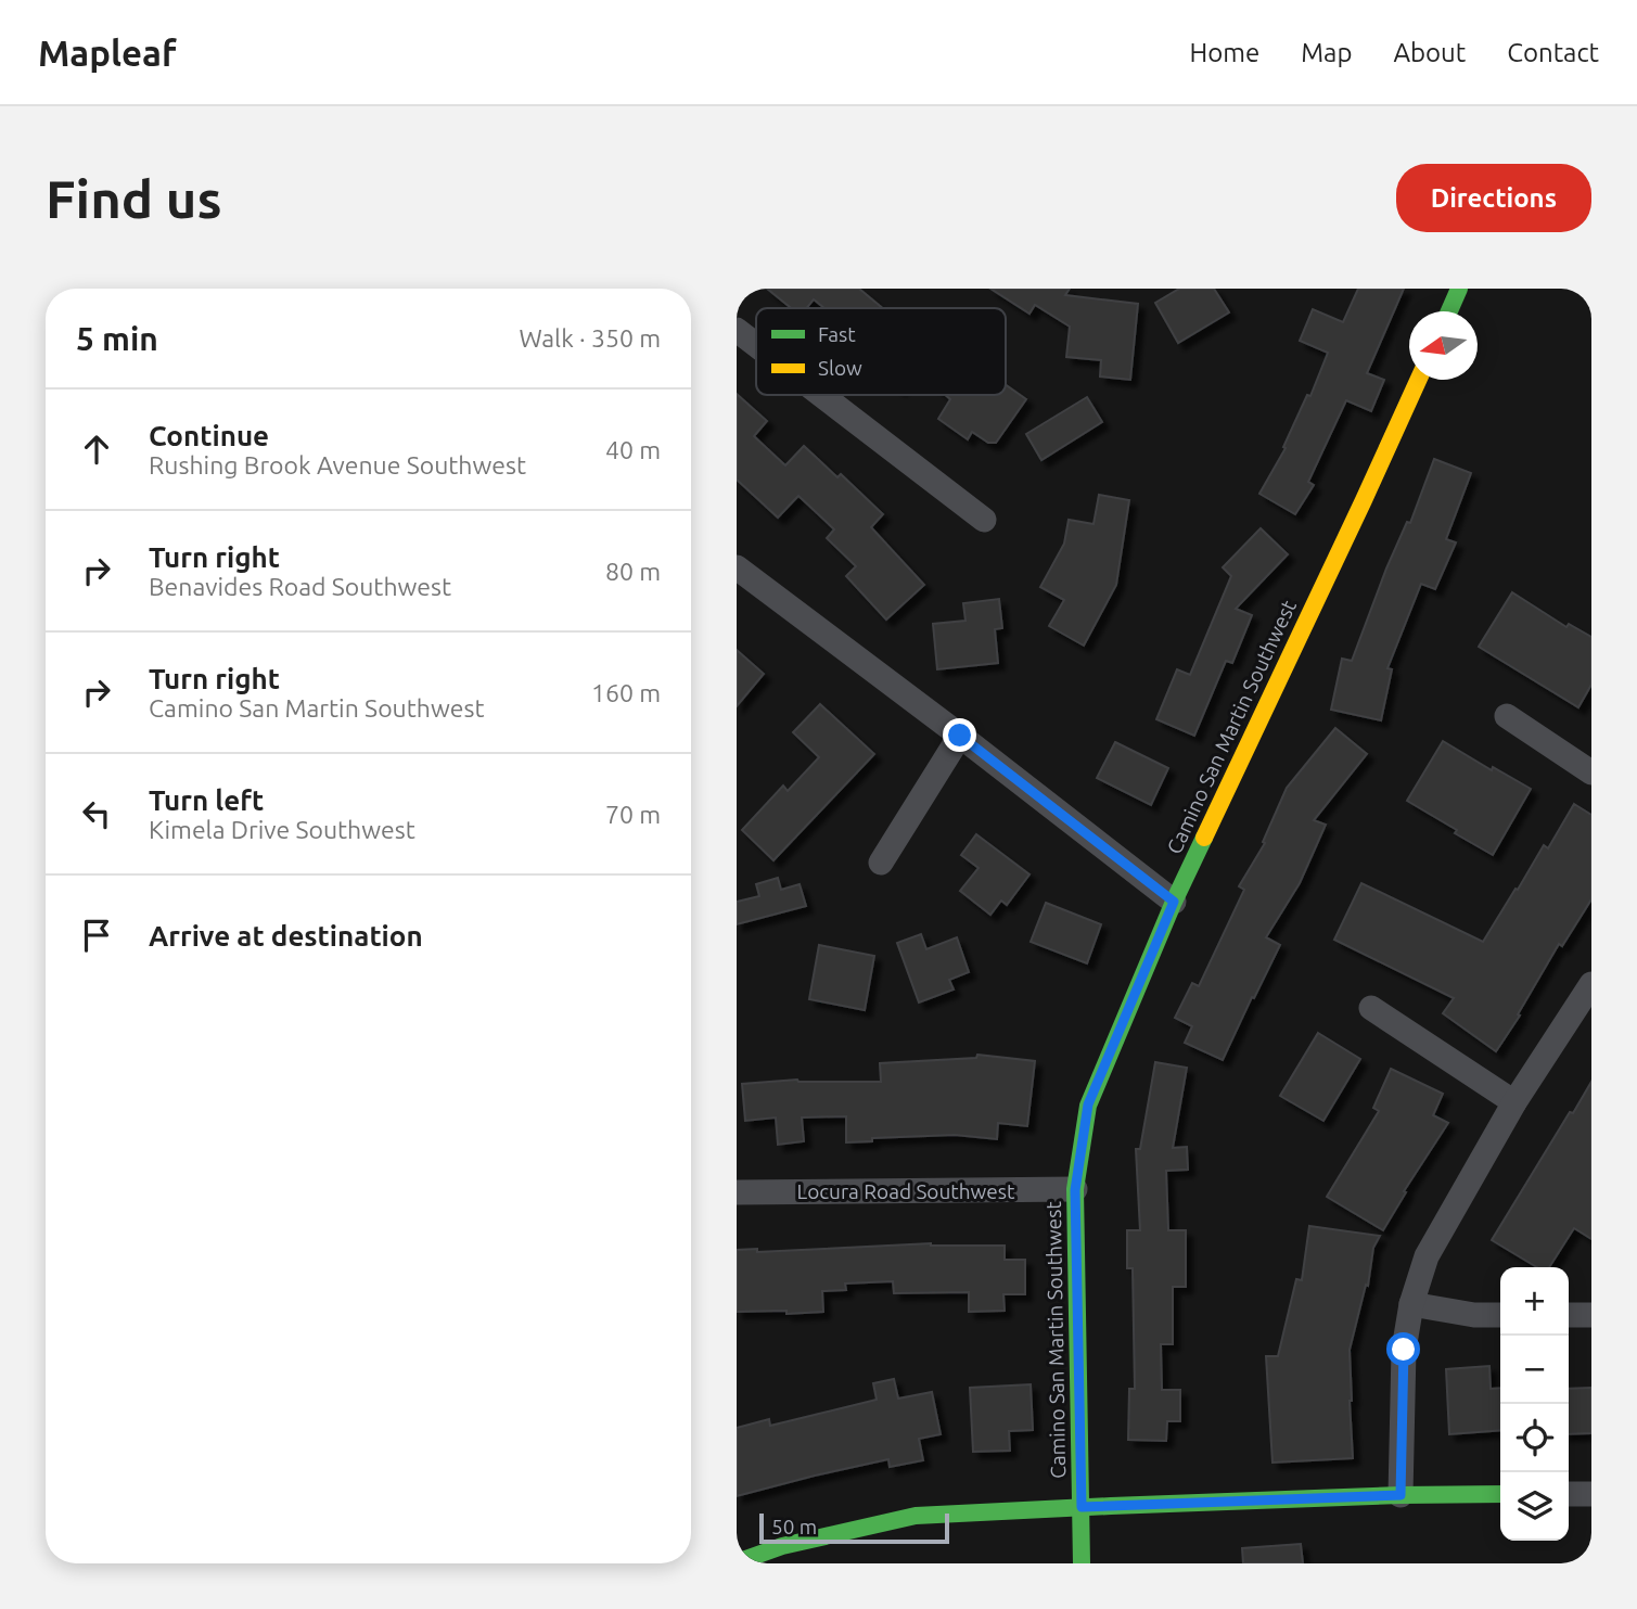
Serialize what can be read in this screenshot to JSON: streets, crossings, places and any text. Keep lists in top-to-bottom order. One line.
{"streets":{"street":["Camino San Martin Southwest","Locura Road Southwest"]},"crossings":[["Camino San Martin Southwest","Locura Road Southwest"]],"legend":["Fast","Slow"],"scale_bar":"50 m","north":"left","page":{"header":"Mapleaf","nav":["Home","Map","About","Contact"],"buttons":"Directions","title":"Find us","heading":["5 min","Walk · 350 m"],"list":[["Continue","Rushing Brook Avenue Southwest","40 m"],["Turn right","Benavides Road Southwest","80 m"],["Turn right","Camino San Martin Southwest","160 m"],["Turn left","Kimela Drive Southwest","70 m"],"Arrive at destination"],"map_buttons":["+","−"],"scale":"50 m"}}
